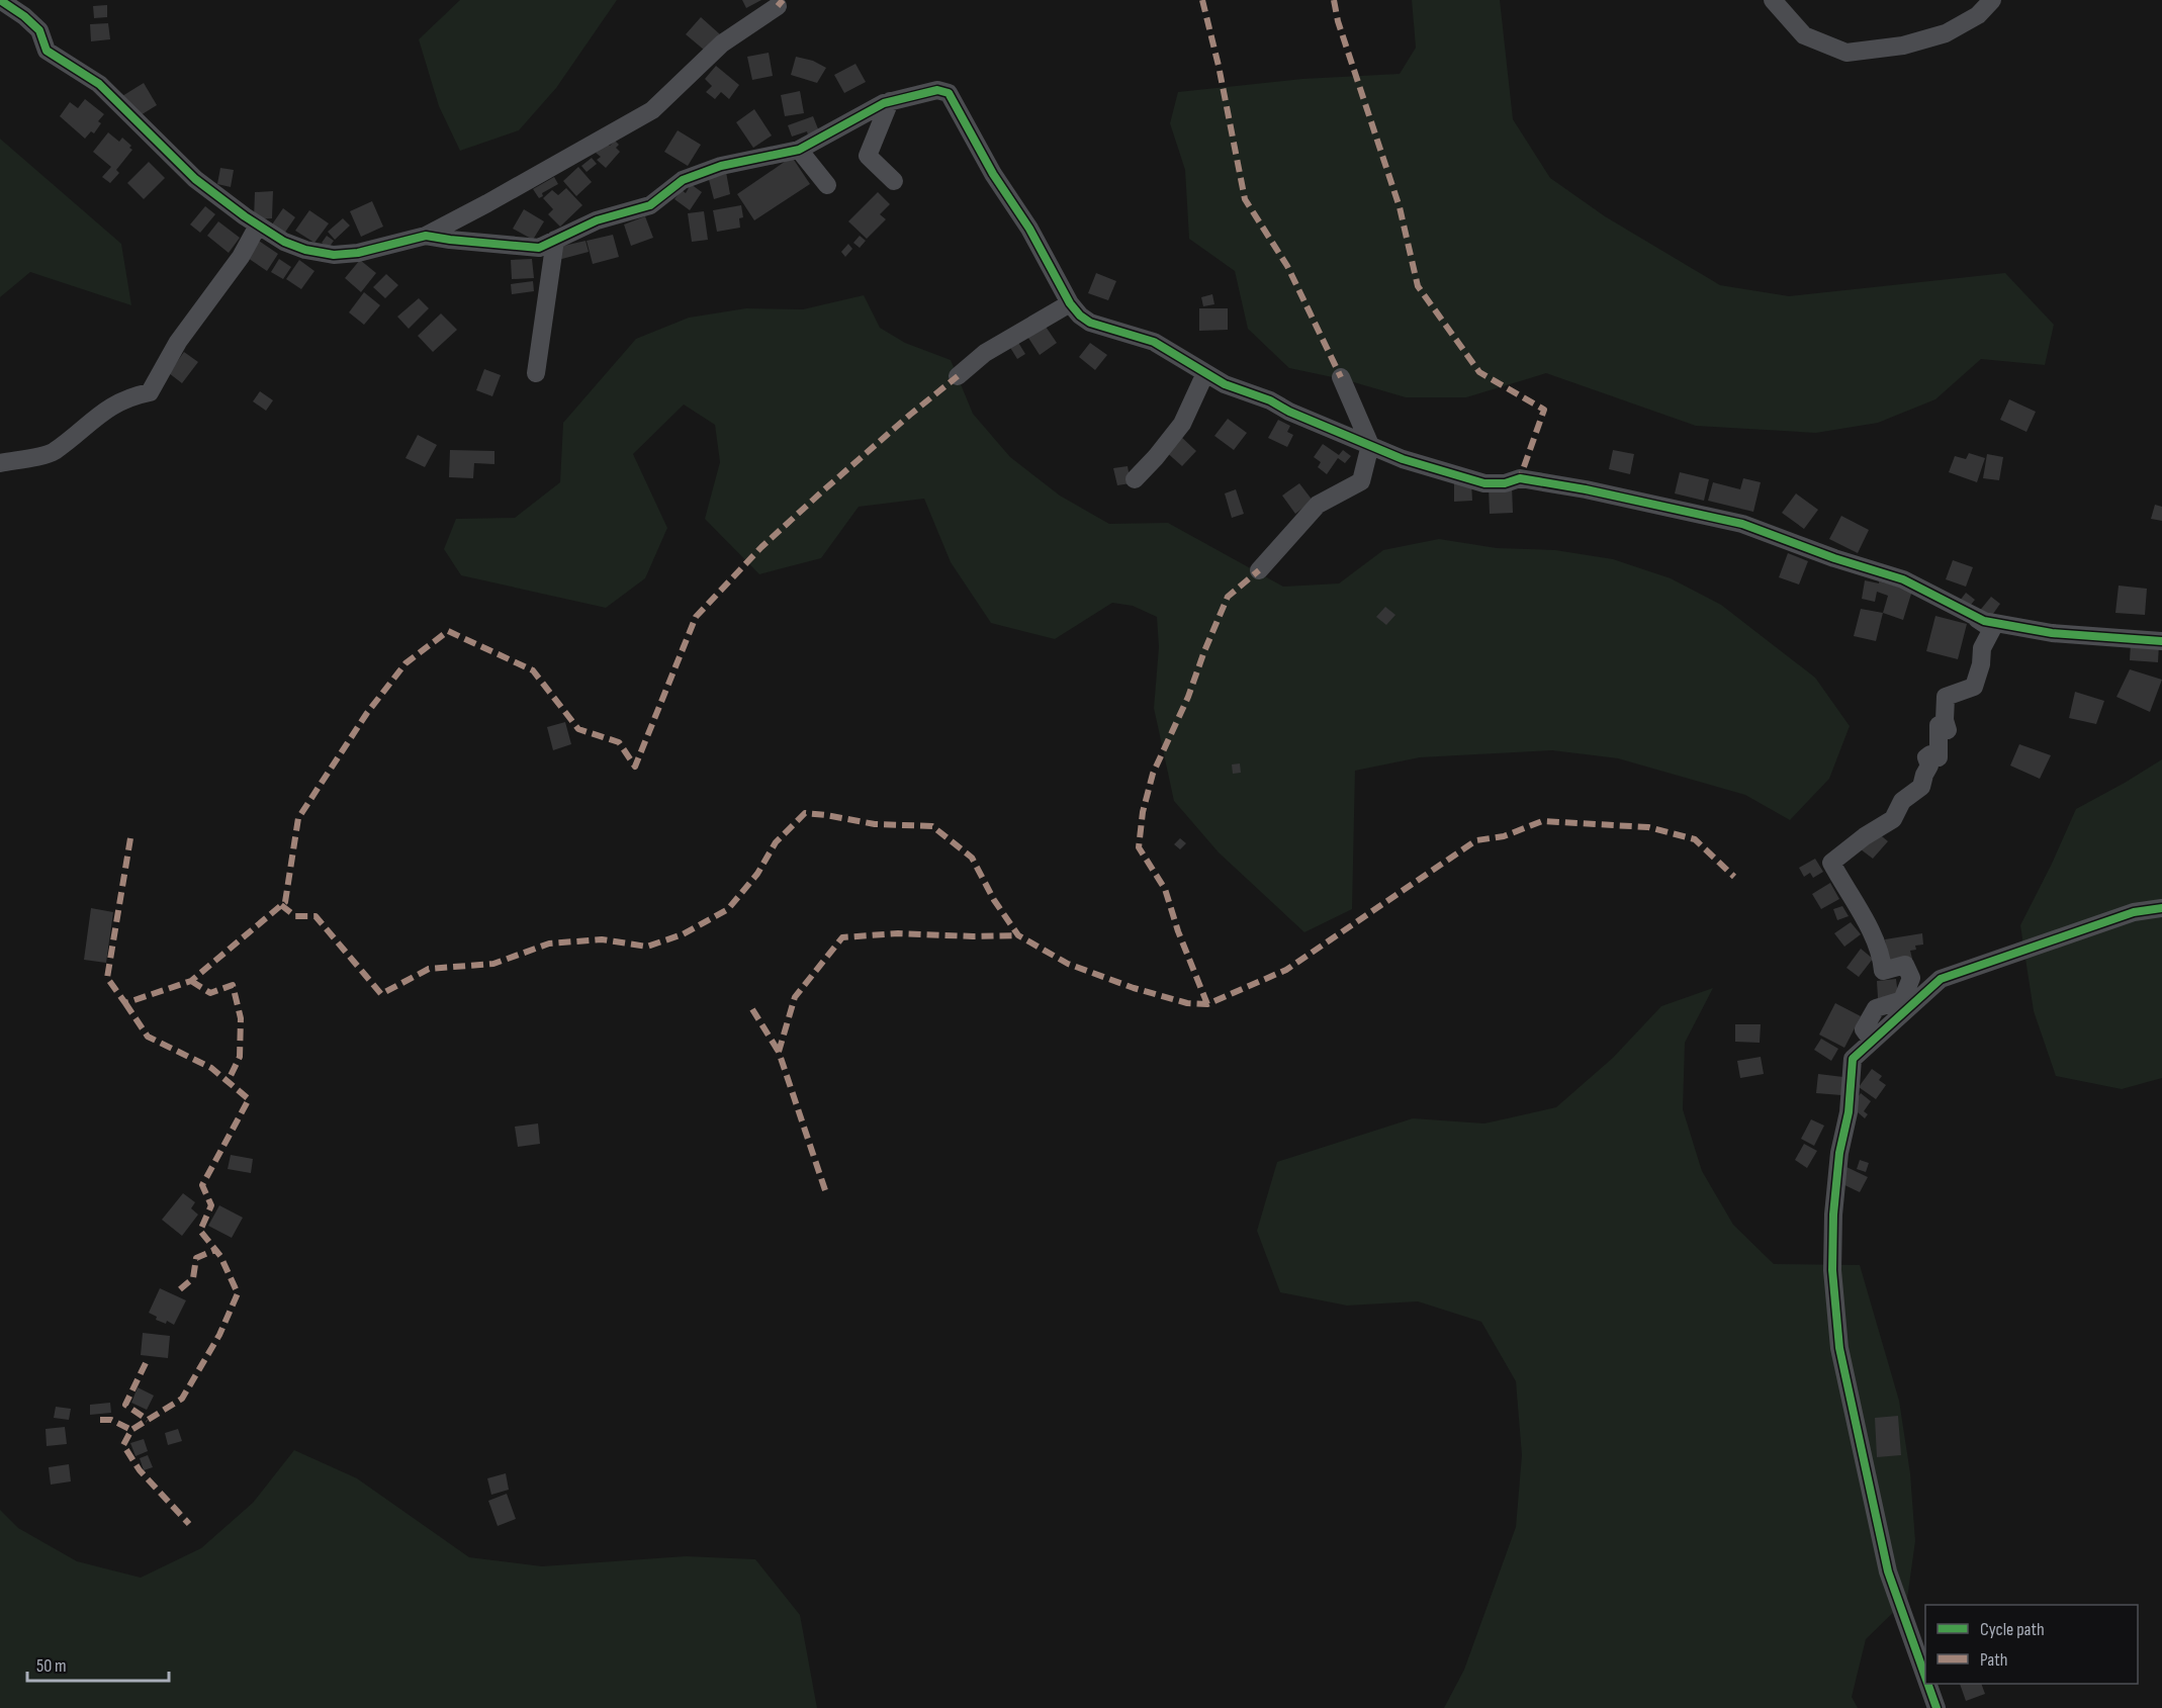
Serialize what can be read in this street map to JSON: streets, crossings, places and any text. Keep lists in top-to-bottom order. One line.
{"legend":["Cycle path","Path"],"scale_bar":"50 m"}
